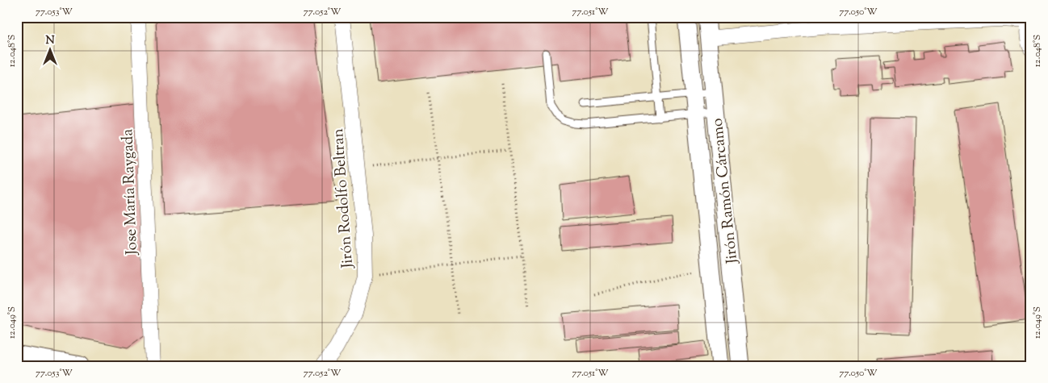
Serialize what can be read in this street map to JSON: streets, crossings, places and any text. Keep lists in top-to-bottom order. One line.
{"streets":{"street":["Jirón Ramón Cárcamo","Jose María Raygada","Jirón Rodolfo Beltran"]},"north":"top","coordinates":["77.053°W","77.052°W","77.051°W","77.050°W","12.048°S","12.049°S"]}
